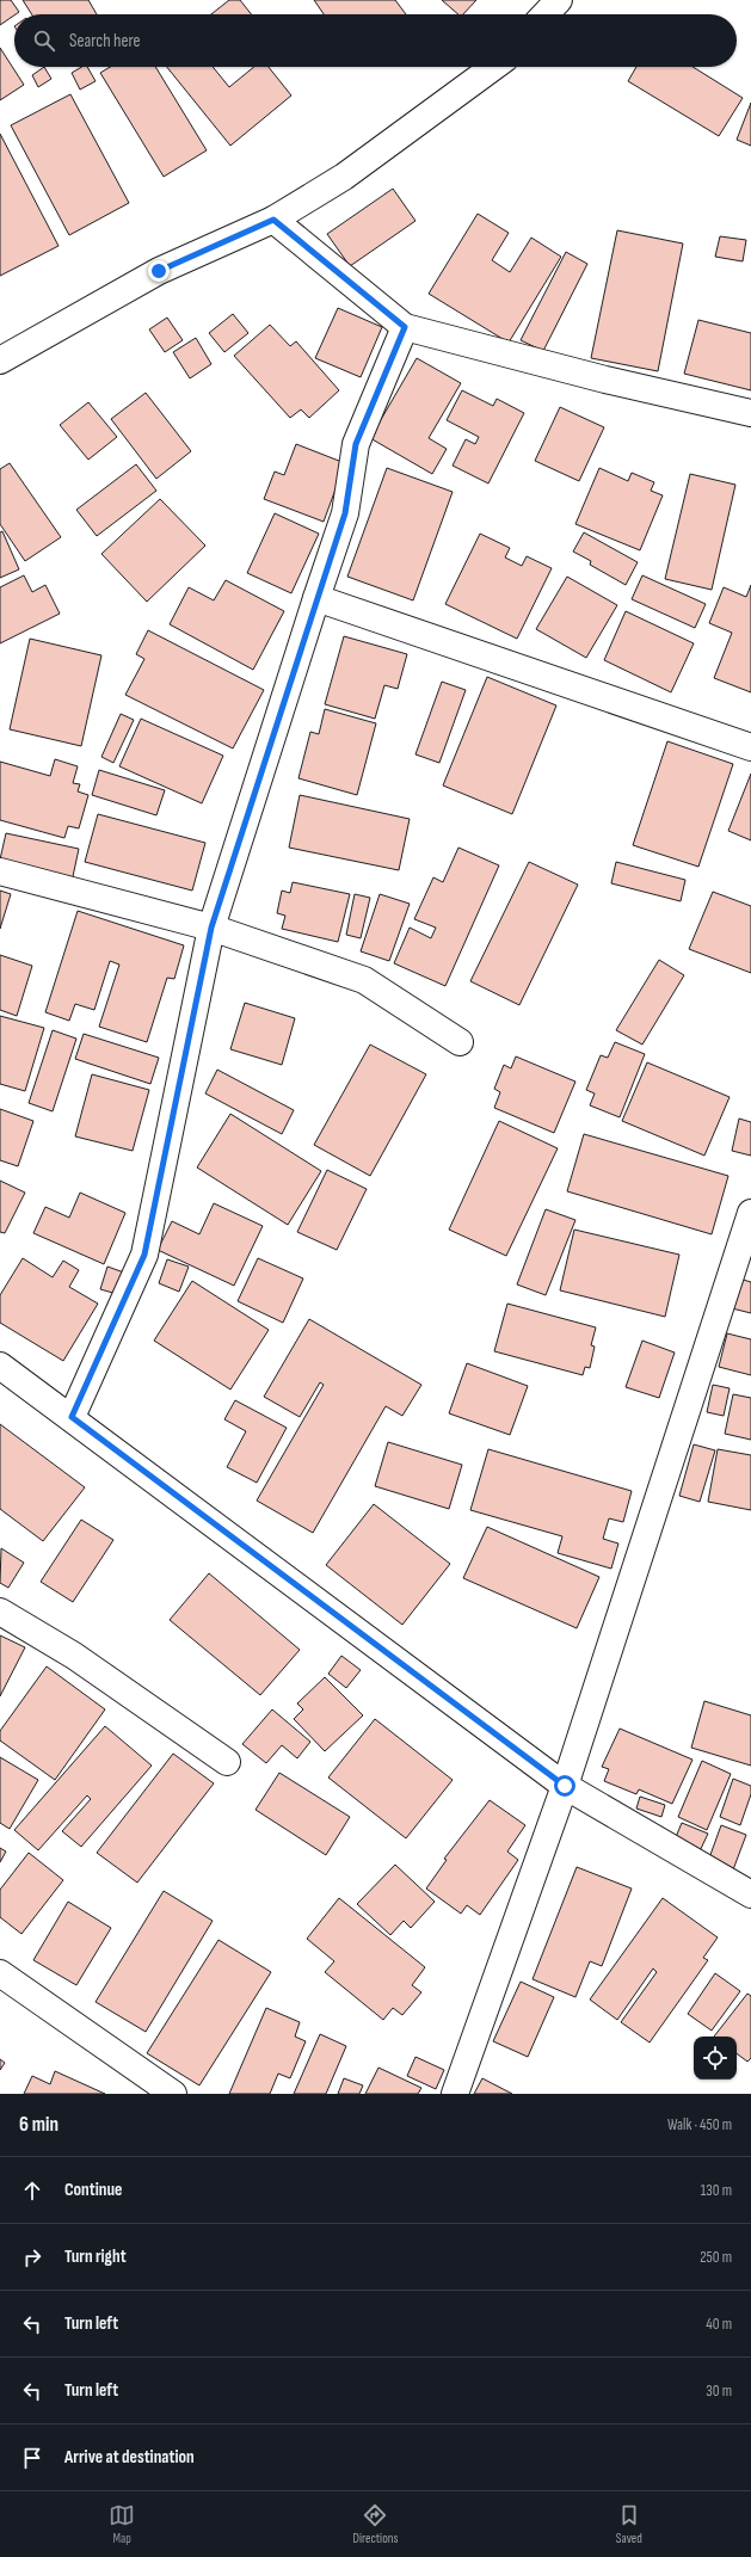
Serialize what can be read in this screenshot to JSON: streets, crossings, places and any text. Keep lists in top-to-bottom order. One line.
{"page":{"search":"Search here","heading":["6 min","Walk · 450 m"],"list":[["Continue","130 m"],["Turn right","250 m"],["Turn left","40 m"],["Turn left","30 m"],"Arrive at destination"],"nav":["Map","Directions","Saved"]}}
